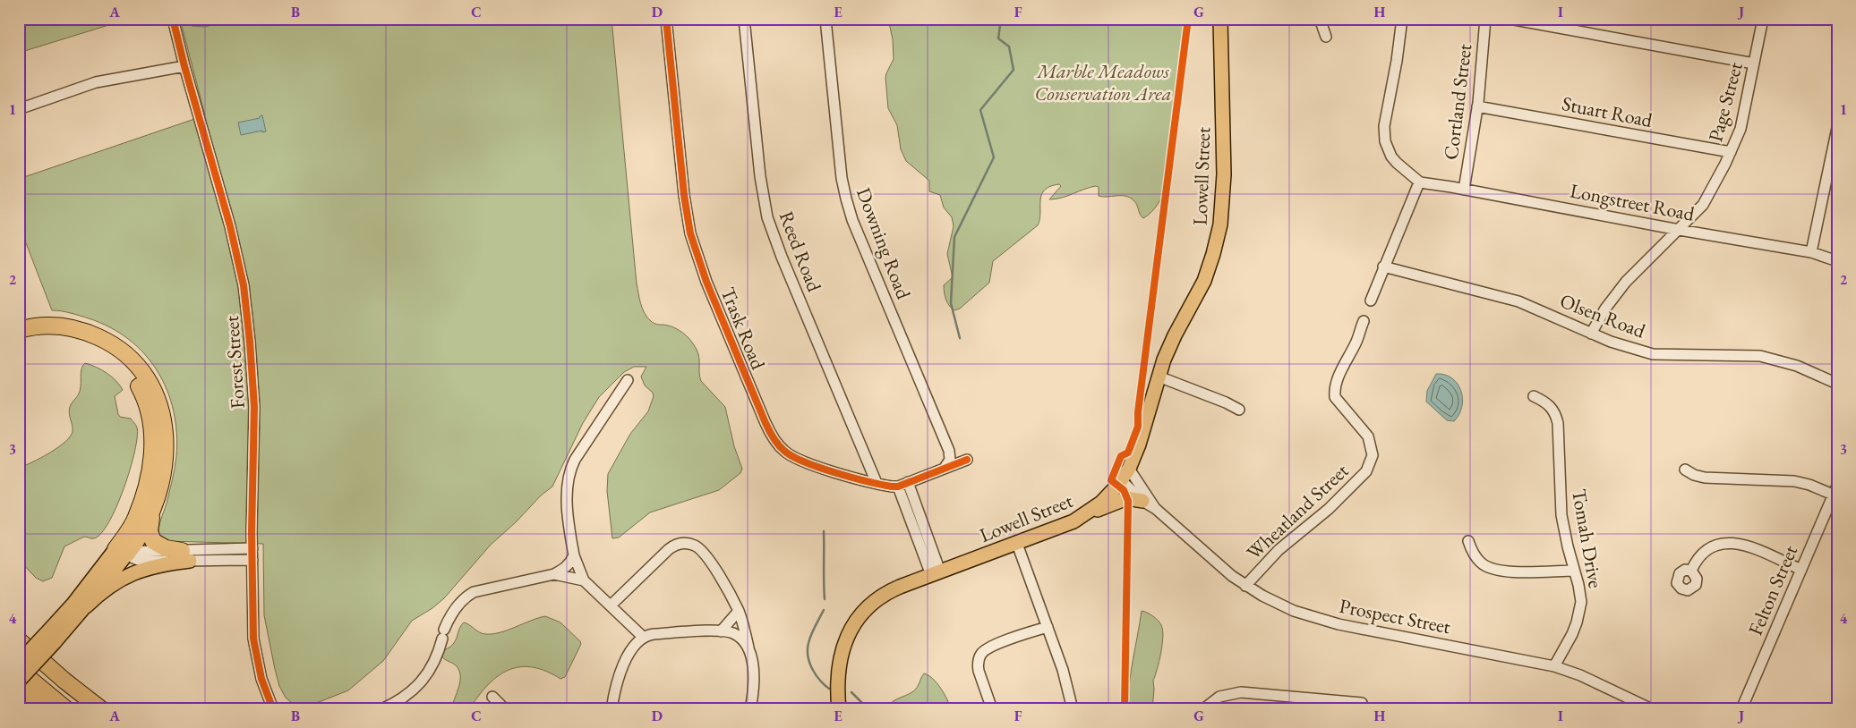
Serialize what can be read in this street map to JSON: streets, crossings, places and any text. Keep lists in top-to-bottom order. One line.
{"streets":{"main road":["Lowell Street"],"street":["Cortland Street","Page Street","Stuart Road","Longstreet Road","Downing Road","Reed Road","Olsen Road","Trask Road","Forest Street","Wheatland Street","Tomah Drive","Felton Street","Prospect Street"]},"crossings":[["Cortland Street","Stuart Road"],["Cortland Street","Longstreet Road"],["Page Street","Stuart Road"],["Page Street","Longstreet Road"],["Page Street","Olsen Road"],["Lowell Street","Prospect Street"],["Reed Road","Trask Road"],["Wheatland Street","Prospect Street"],["Tomah Drive","Prospect Street"]],"parks":["Marble Meadows Conservation Area"],"grid":{"columns":["A","B","C","D","E","F","G","H","I","J"],"rows":["1","2","3","4"]}}
